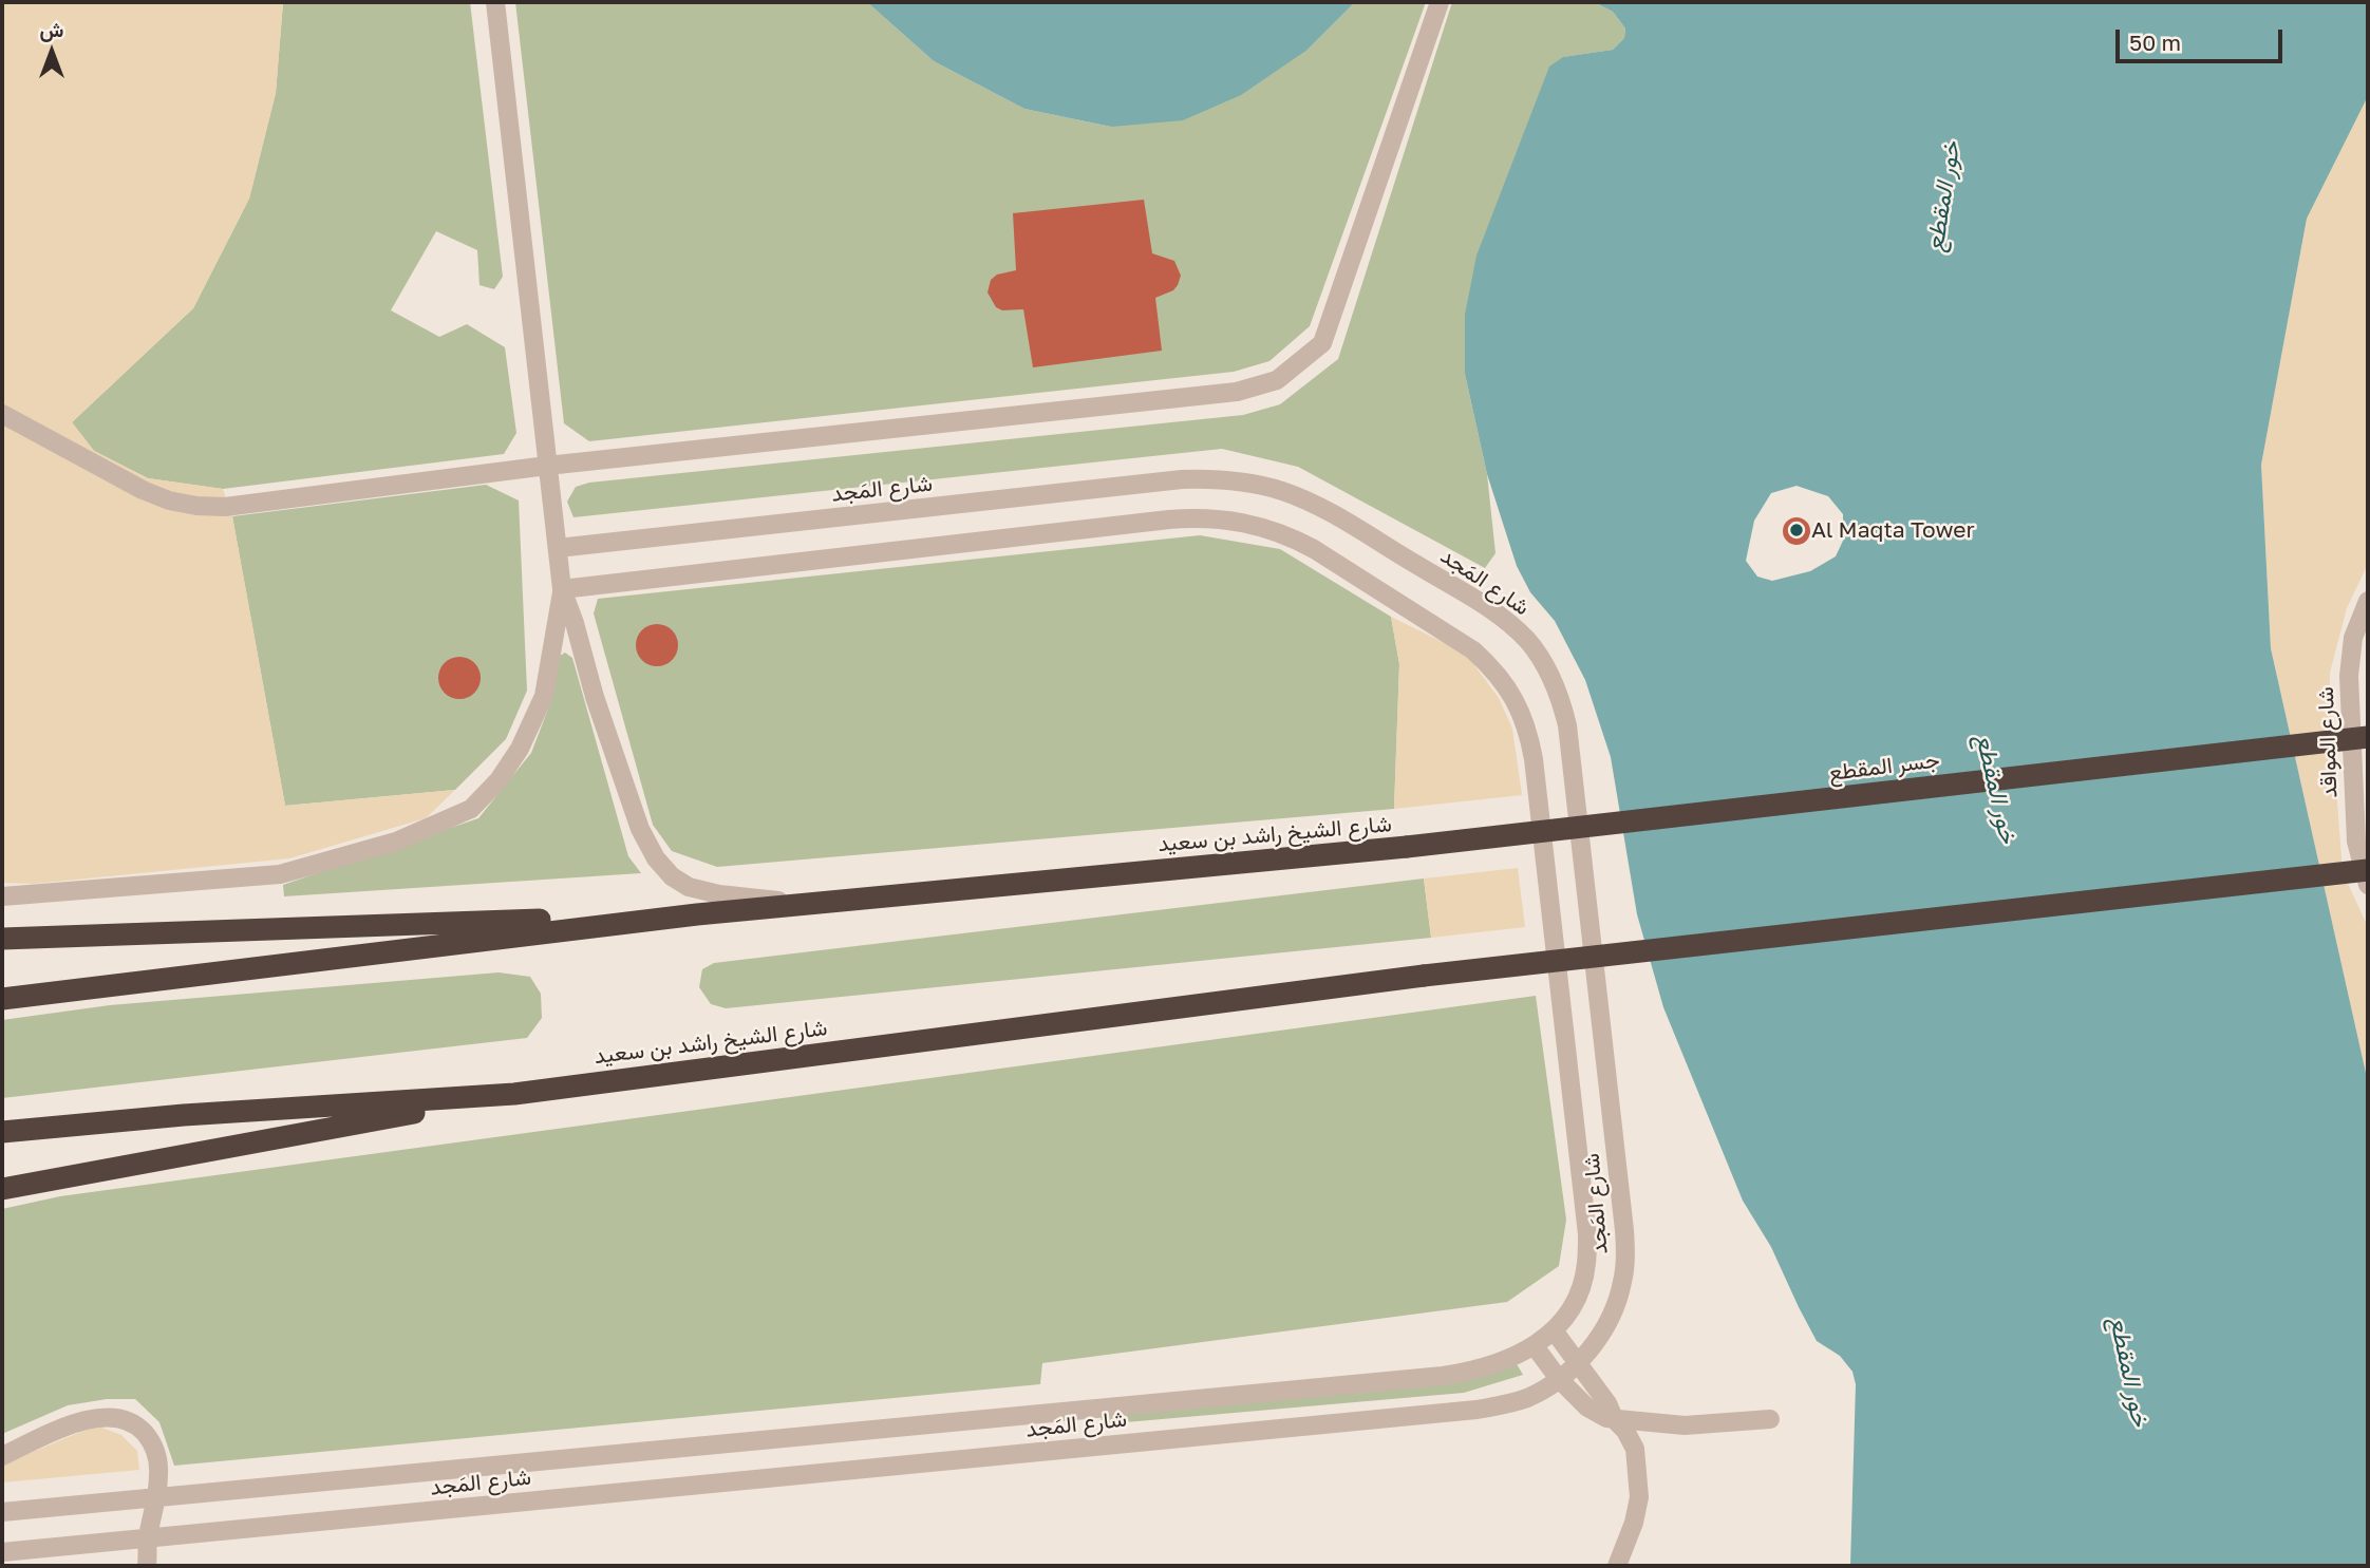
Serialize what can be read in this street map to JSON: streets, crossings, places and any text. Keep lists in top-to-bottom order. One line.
{"streets":{"highway":["جسر المقطع","شارع الشيخ راشد بن سعيد"],"street":["شارع المَجد","شارع المواقد"]},"crossings":[["شارع المواقد","شارع الشيخ راشد بن سعيد"],["جسر المقطع","شارع الشيخ راشد بن سعيد"]],"water":["خور المقطع"],"places":["Al Maqta Tower"],"scale_bar":"50 m","north":"top"}
